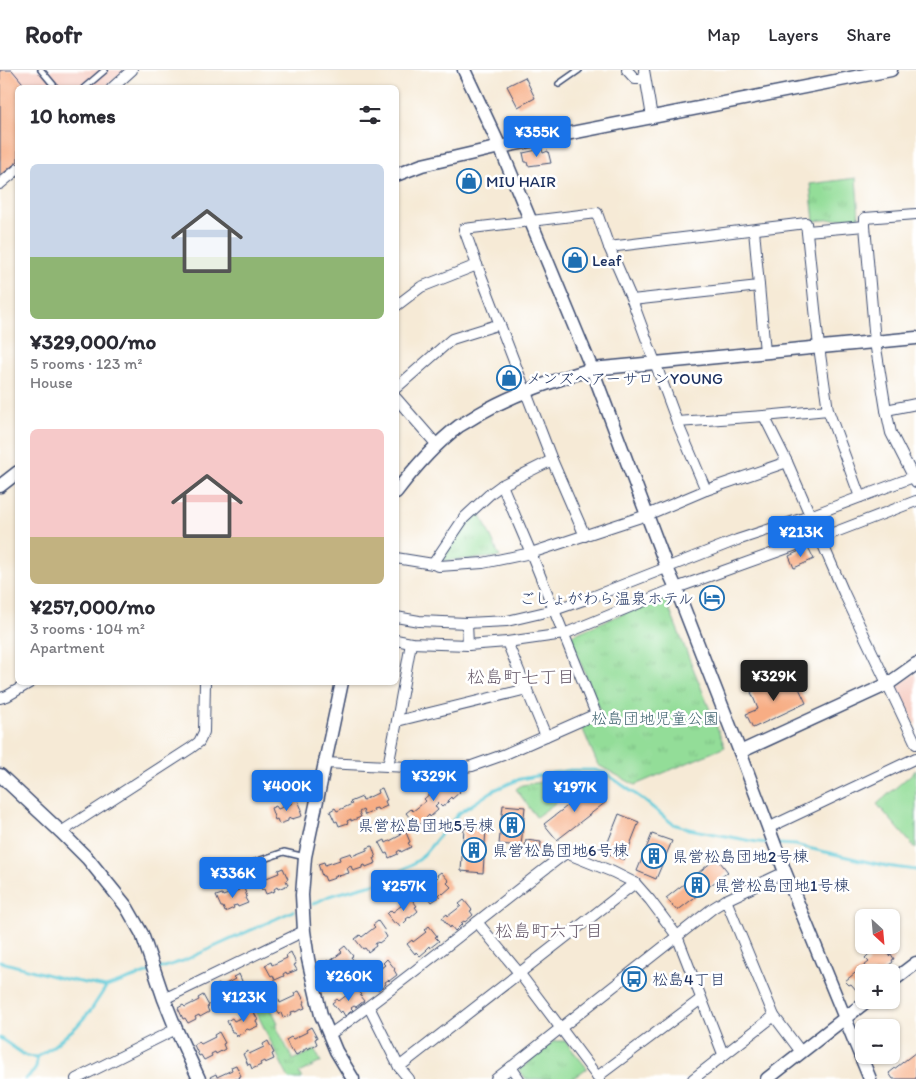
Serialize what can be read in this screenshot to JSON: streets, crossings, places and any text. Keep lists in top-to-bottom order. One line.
{"districts":["松島町七丁目","松島町六丁目"],"parks":["松島団地児童公園"],"places":{"shop":["MIU HAIR","Leaf","メンズヘアーサロンYOUNG"],"hotel":["ごしょがわら温泉ホテル"],"building":["県営松島団地5号棟","県営松島団地6号棟","県営松島団地2号棟","県営松島団地1号棟"],"bus stop":["松島4丁目"]},"north":"bottom right","page":{"header":"Roofr","nav":["Map","Layers","Share"],"heading":"10 homes","price":["¥355K","¥213K","¥329K","¥329K","¥400K","¥197K","¥336K","¥257K","¥260K","¥123K"],"list":[{"name":"¥329,000/mo","note":"5 rooms · 123 m² · House"},{"name":"¥257,000/mo","note":"3 rooms · 104 m² · Apartment"}],"map_buttons":["+","−"]}}
